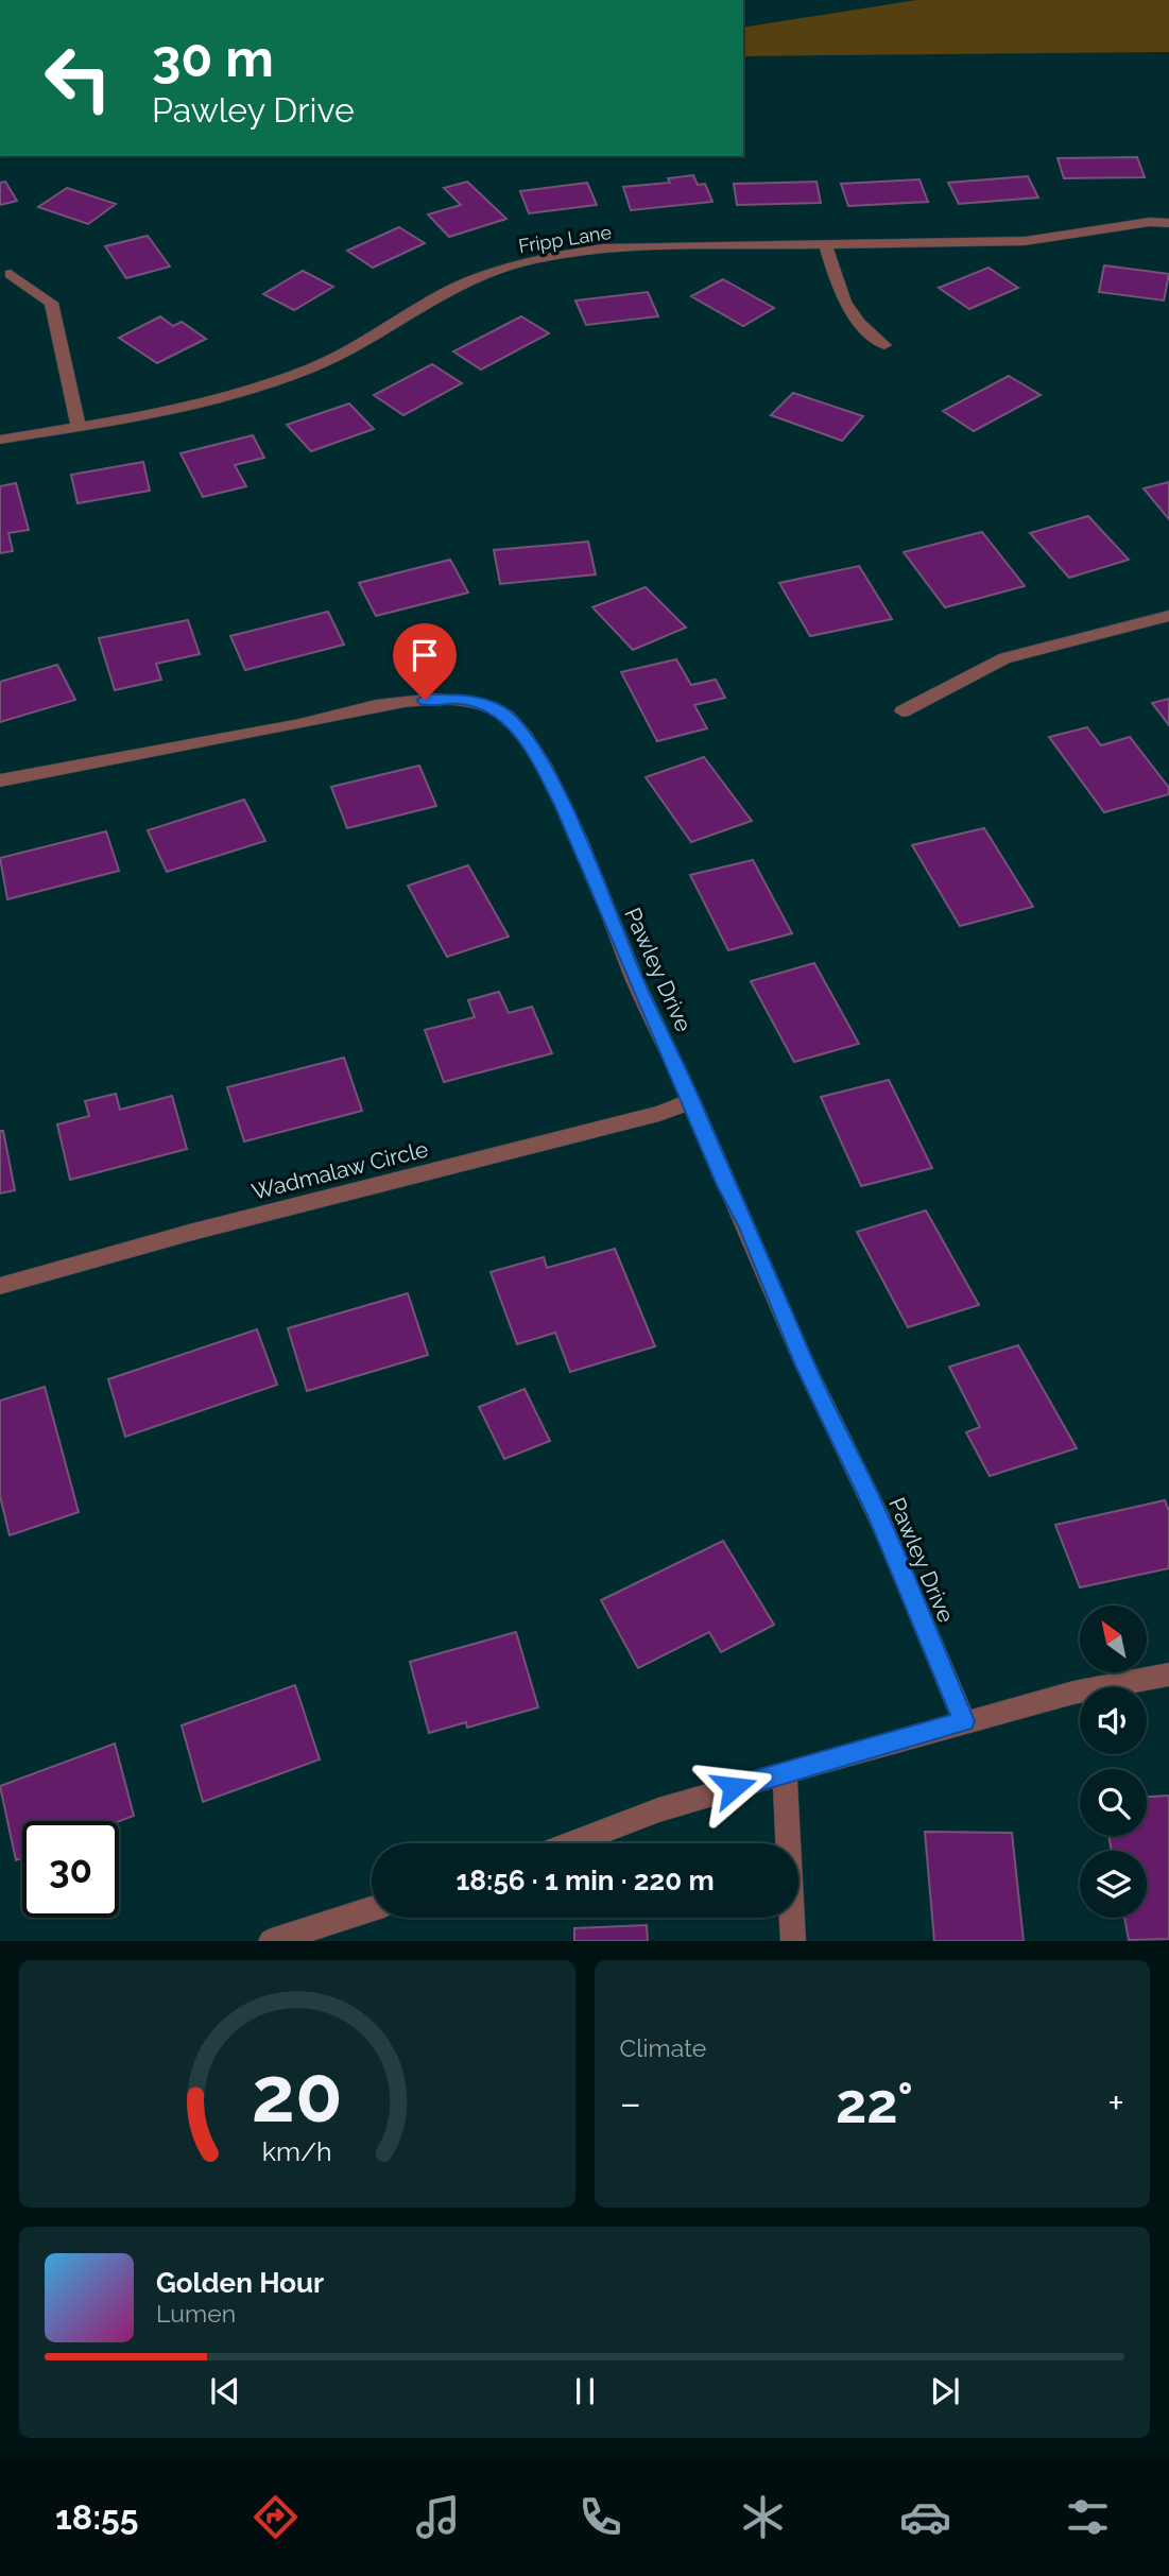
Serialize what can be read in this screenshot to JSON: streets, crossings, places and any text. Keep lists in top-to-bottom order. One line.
{"streets":{"street":["Fripp Lane","Pawley Drive","Wadmalaw Circle"]},"crossings":[["Pawley Drive","Wadmalaw Circle"]],"north":"top left","page":{"turn":["30 m","Pawley Drive"],"limit":"30","trip":"18:56 · 1 min · 220 m","tile":"Climate","heat":["−","22°","+"],"song":["Golden Hour","Lumen"],"tabs":"18:55","gauge":["20","km/h"]}}
